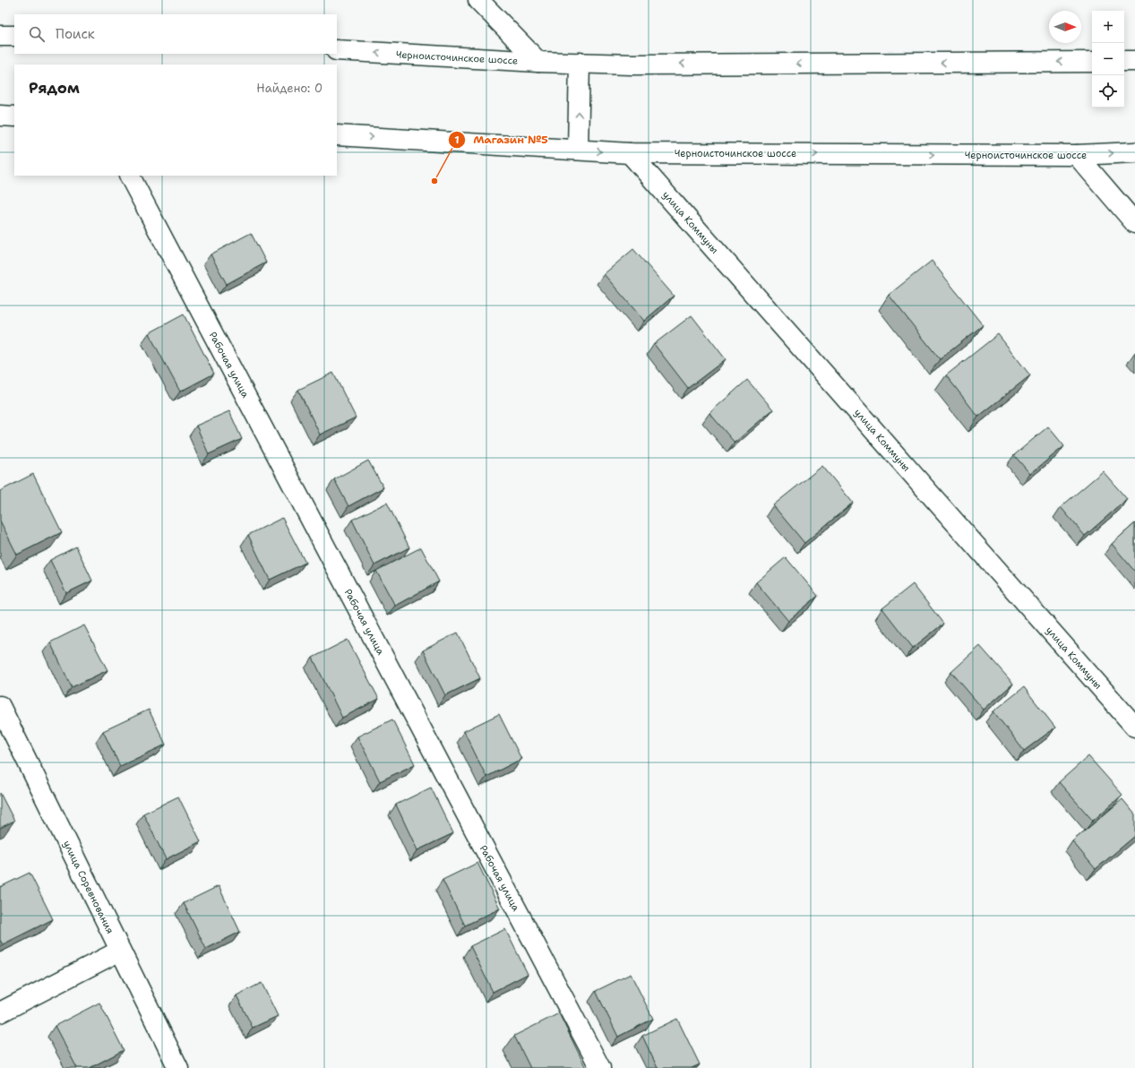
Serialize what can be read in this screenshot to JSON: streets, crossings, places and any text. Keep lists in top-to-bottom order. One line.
{"streets":{"street":["Черноисточинское шоссе","улица Коммуны","Рабочая улица","улица Соревнования"]},"crossings":[["Черноисточинское шоссе","улица Коммуны"]],"places":["Магазин №5"],"north":"right","page":{"map_buttons":["+","−"],"search":"Поиск","heading":["Рядом","Найдено: 0"]}}
